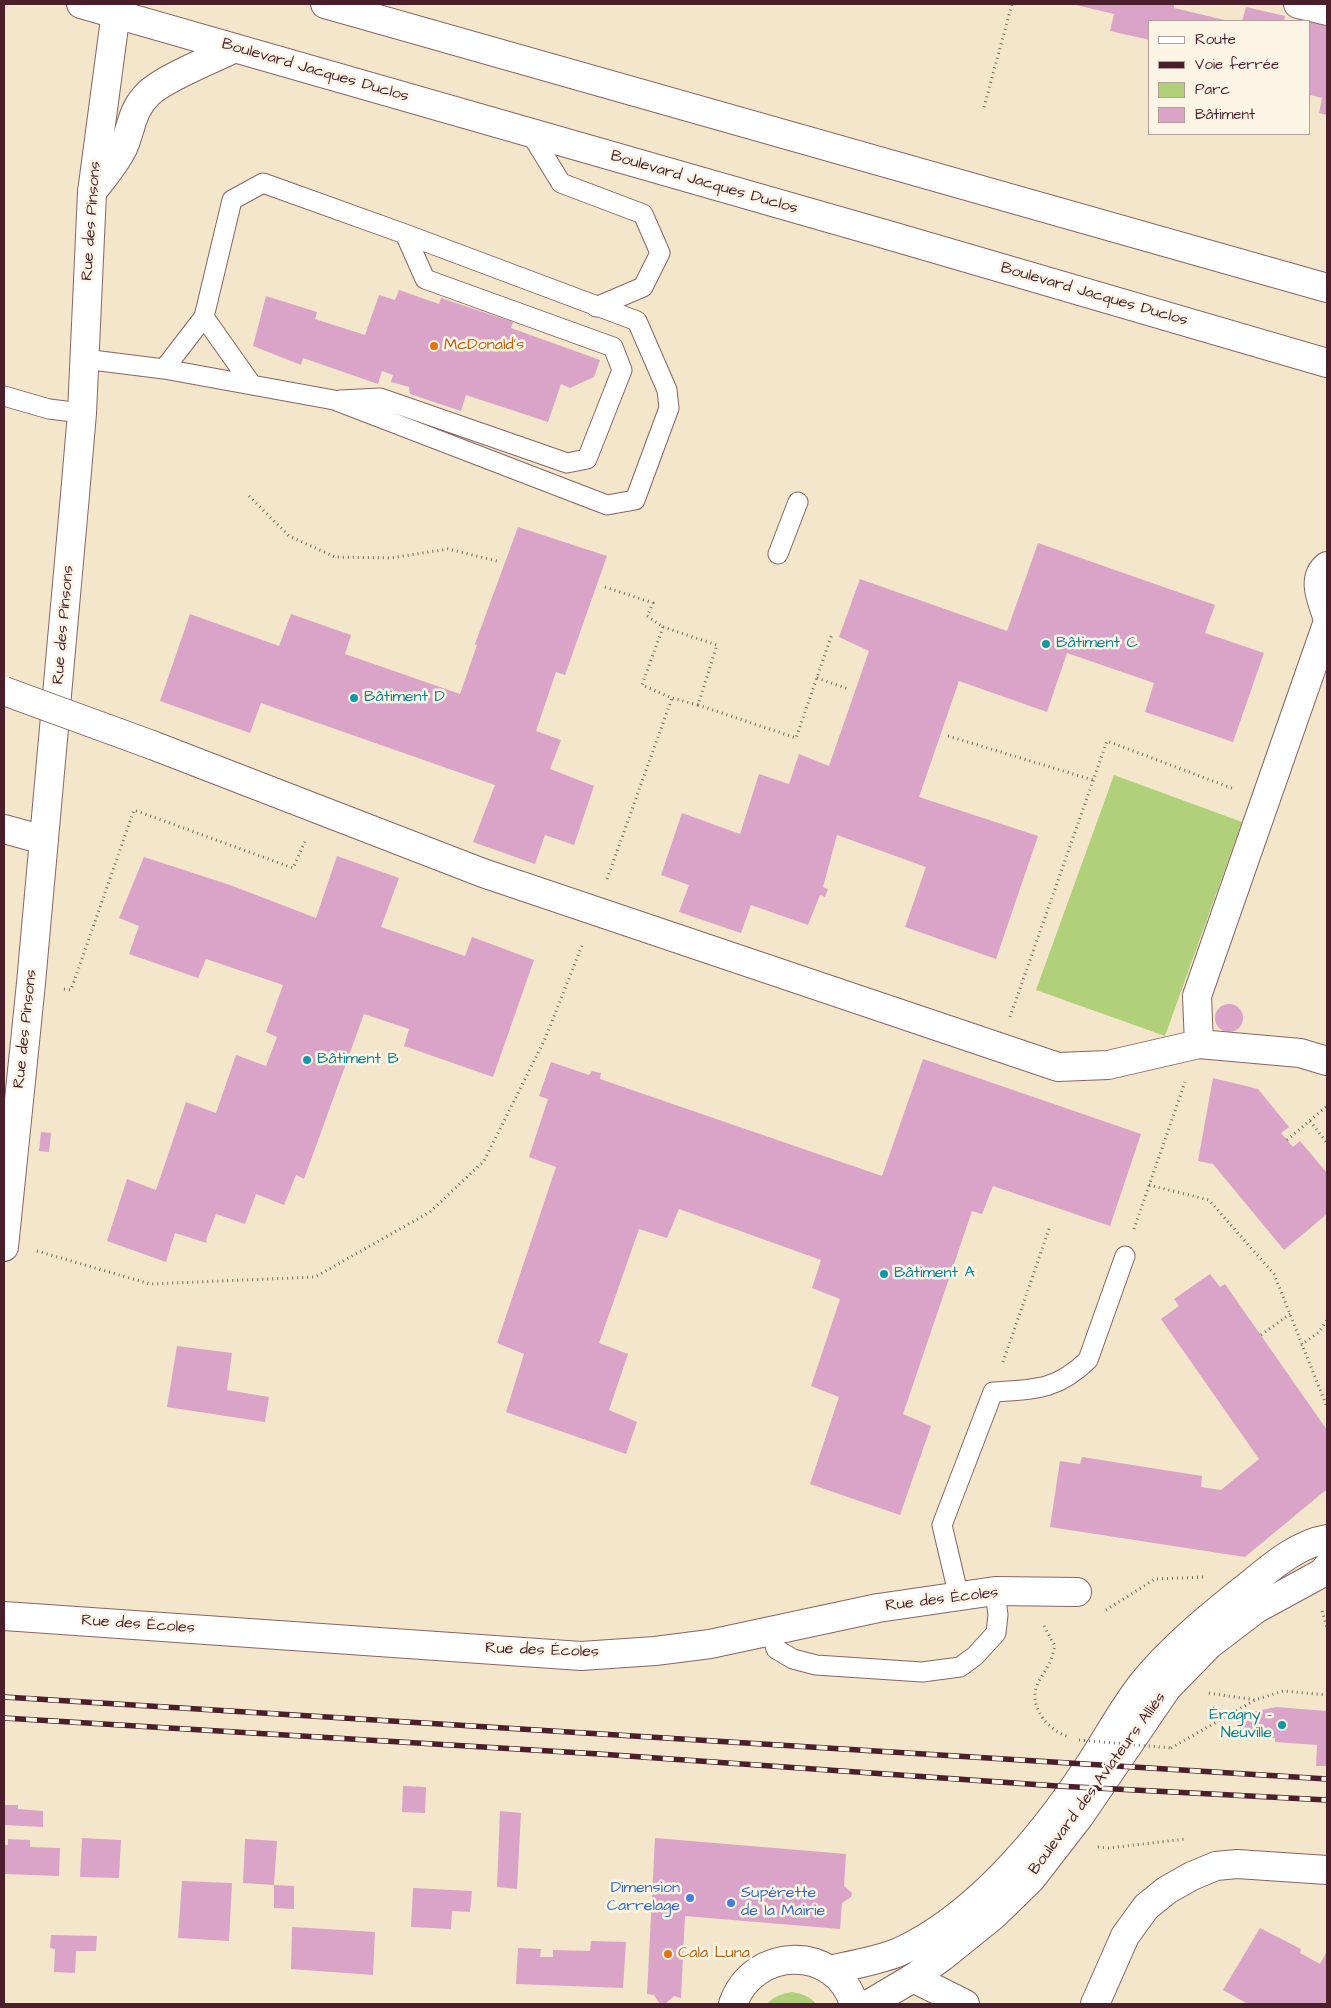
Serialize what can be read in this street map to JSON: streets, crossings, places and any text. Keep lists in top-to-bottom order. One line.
{"streets":{"street":["Boulevard Jacques Duclos","Rue des Pinsons","Rue des Écoles","Boulevard des Aviateurs Alliés"]},"crossings":[["Boulevard Jacques Duclos","Rue des Pinsons"]],"places":["McDonald's","Bâtiment C","Bâtiment D","Bâtiment B","Bâtiment A","Éragny - Neuville","Dimension Carrelage","Supérette de la Mairie","Cala Luna"],"legend":["Route","Voie ferrée","Parc","Bâtiment"]}
